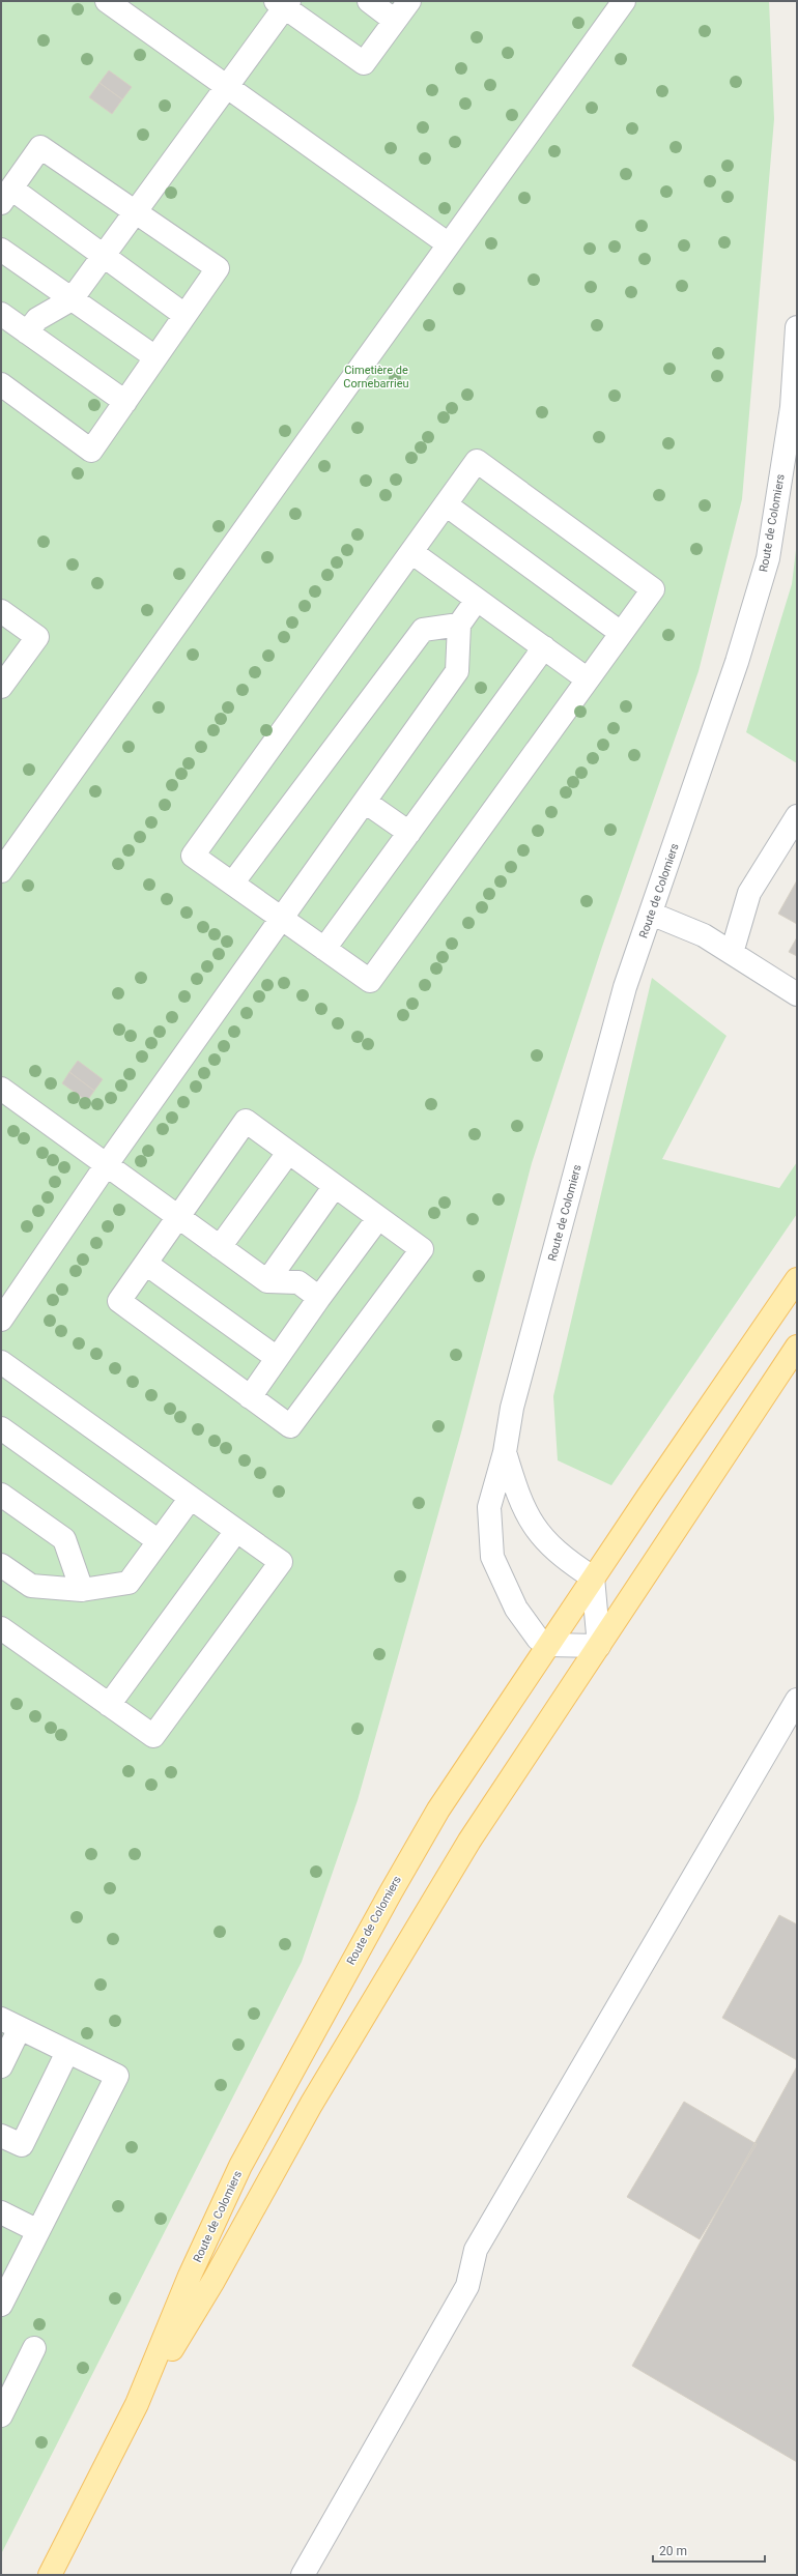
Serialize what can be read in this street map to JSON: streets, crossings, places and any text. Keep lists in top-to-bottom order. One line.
{"streets":{"main road":["Route de Colomiers"]},"parks":["Cimetière de Cornebarrieu"],"scale_bar":"20 m"}
